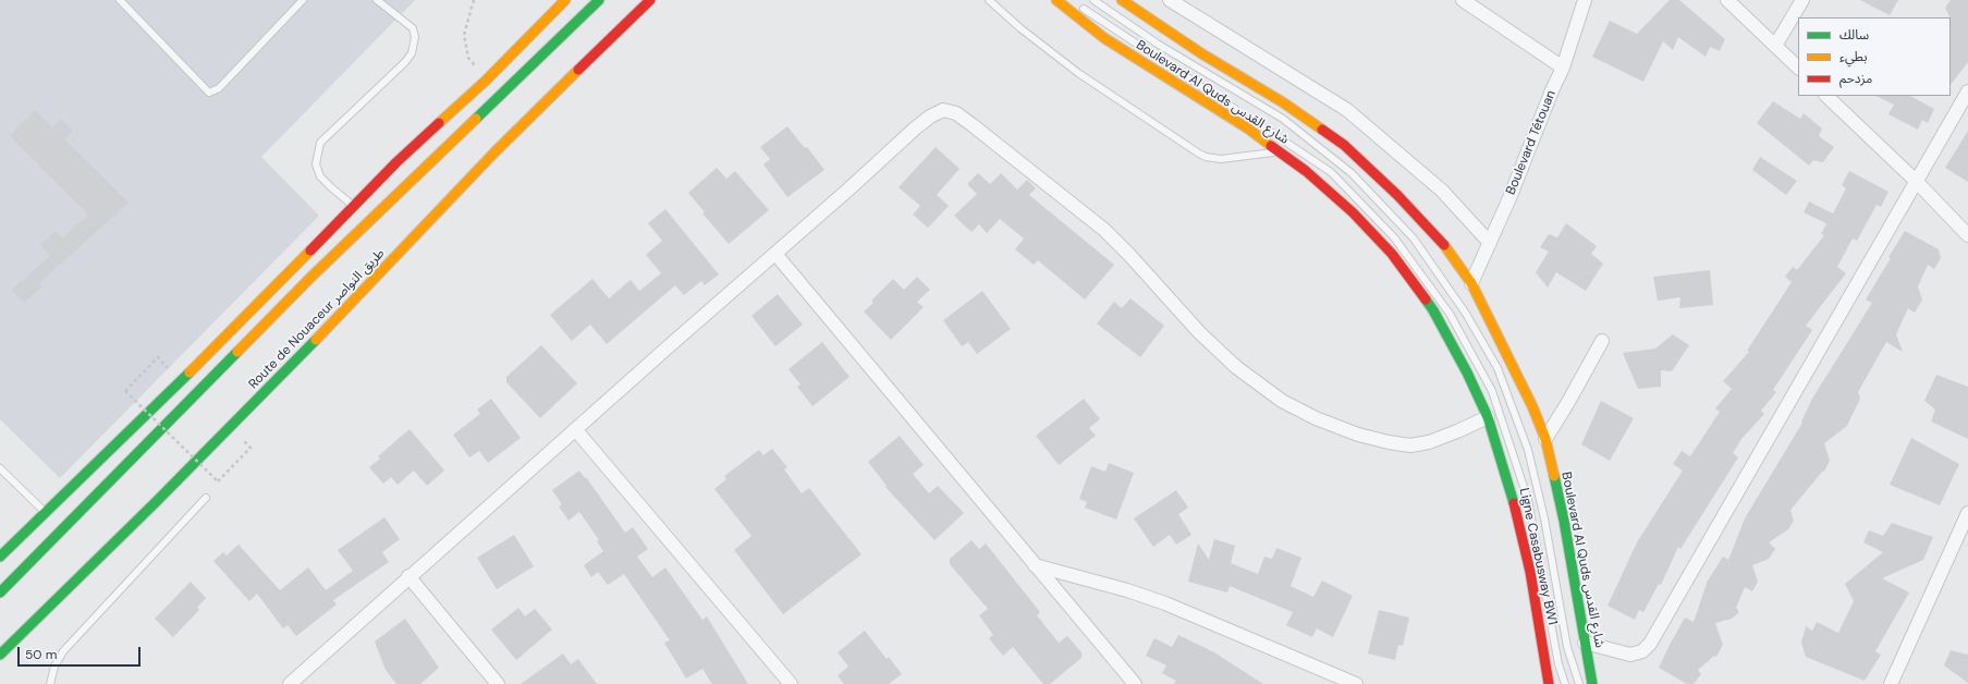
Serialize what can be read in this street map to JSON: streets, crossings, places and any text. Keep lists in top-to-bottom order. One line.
{"streets":{"main road":["Boulevard Al Quds شارع القدس","Route de Nouaceur طريق النواصر"],"street":["Boulevard Tétouan"],"lane":["Ligne Casabusway BW1"]},"crossings":[["Boulevard Al Quds شارع القدس","Boulevard Tétouan"]],"legend":["سالك","بطيء","مزدحم"],"scale_bar":"50 m"}
